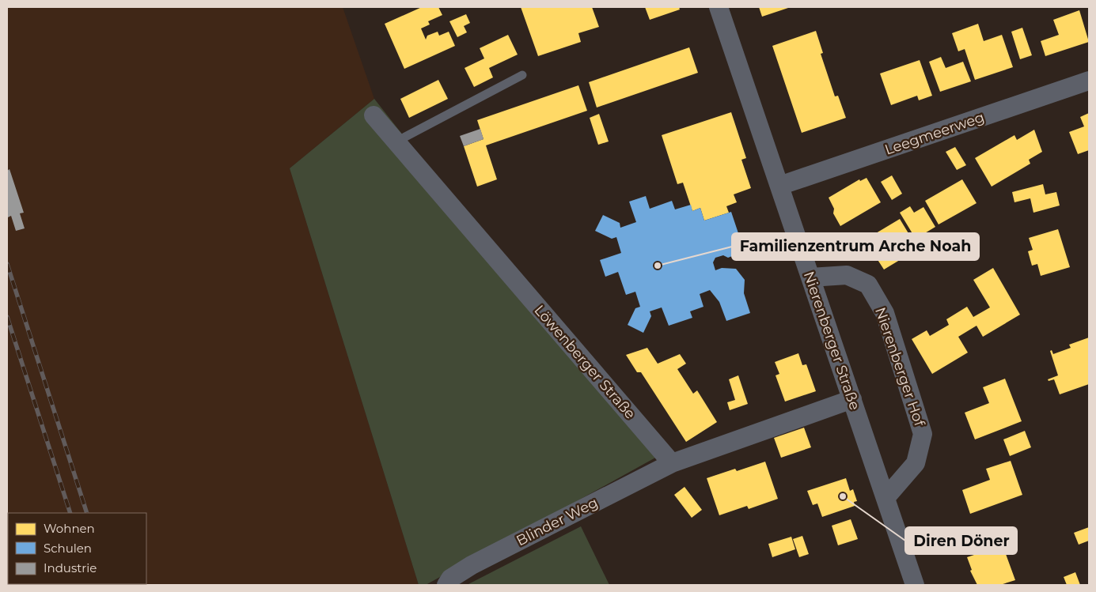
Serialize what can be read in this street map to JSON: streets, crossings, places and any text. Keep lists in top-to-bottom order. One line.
{"streets":{"street":["Leegmeerweg","Nierenberger Straße","Löwenberger Straße","Nierenberger Hof","Blinder Weg"]},"crossings":[["Leegmeerweg","Nierenberger Straße"],["Nierenberger Straße","Nierenberger Hof"],["Löwenberger Straße","Blinder Weg"]],"places":["Familienzentrum Arche Noah","Diren Döner"],"legend":["Wohnen","Schulen","Industrie"]}
